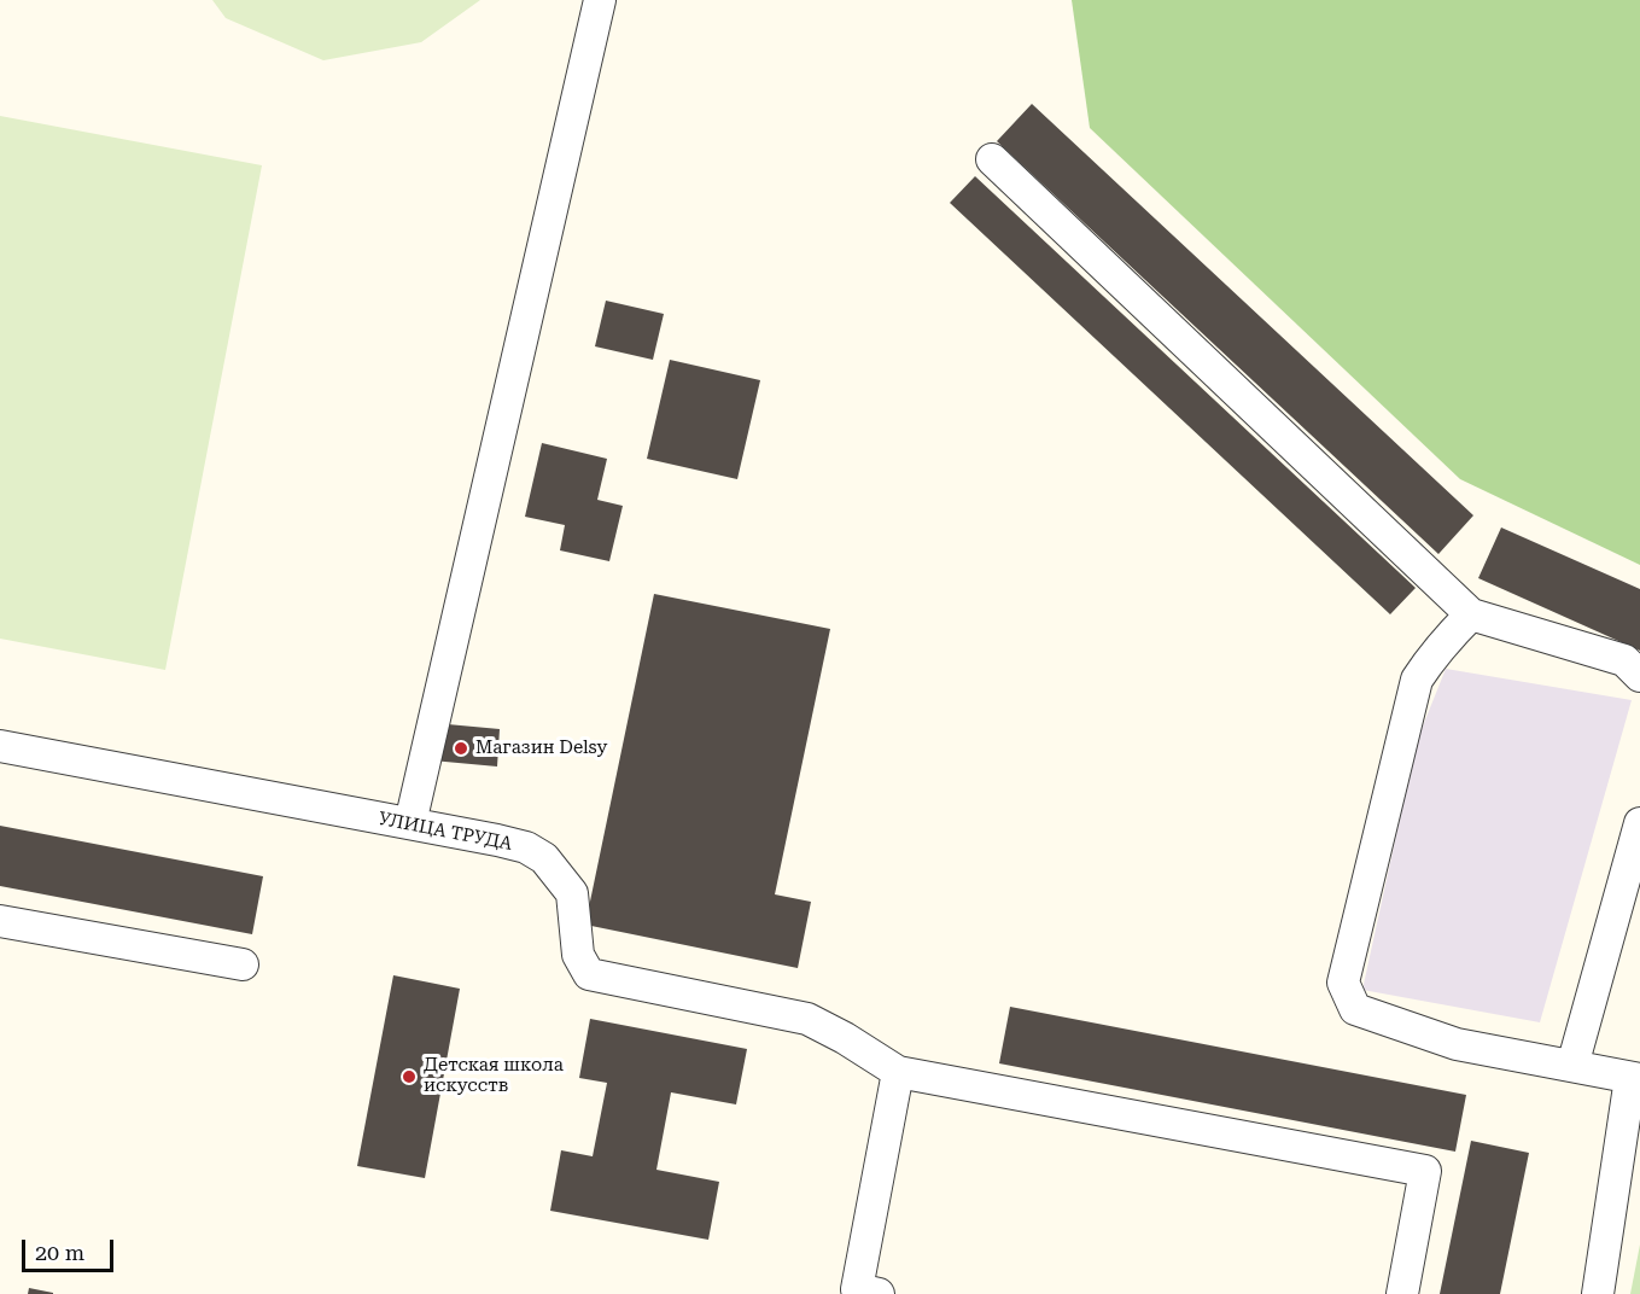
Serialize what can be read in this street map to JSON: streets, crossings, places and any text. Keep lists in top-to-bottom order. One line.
{"streets":{"street":["УЛИЦА ТРУДА"]},"places":["Магазин Delsy","Детская школа искусств"],"scale_bar":"20 m"}
